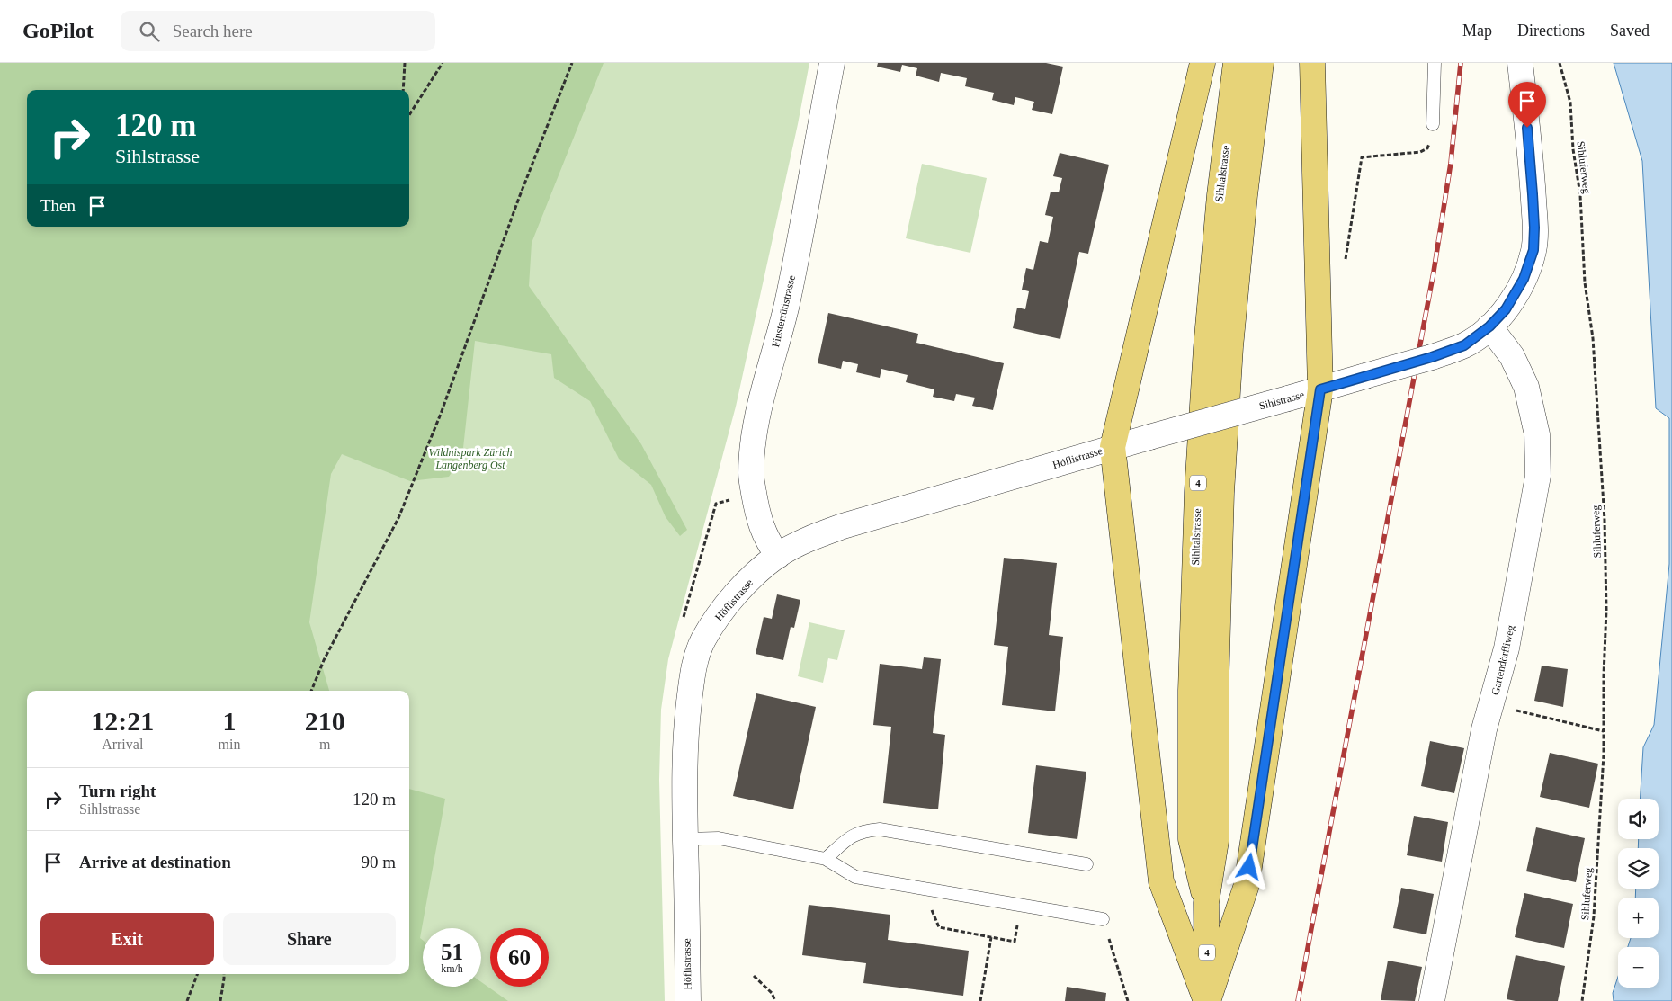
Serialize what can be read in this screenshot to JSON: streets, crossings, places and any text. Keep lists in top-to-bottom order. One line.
{"streets":{"main road":["Sihltalstrasse","4"],"street":["Finsterrütistrasse","Sihlstrasse","Höflistrasse","Gartendörfliweg"],"path":["Sihluferweg"]},"crossings":[["Finsterrütistrasse","Höflistrasse"],["Sihlstrasse","Höflistrasse"],["Sihlstrasse","Gartendörfliweg"]],"parks":["Wildnispark Zürich Langenberg Ost"],"page":{"header":"GoPilot","search":"Search here","nav":["Map","Directions","Saved"],"turn":["120 m","Sihlstrasse"],"then":"Then","eta":["12:21","Arrival","1","min","210","m"],"list":[{"name":"Turn right","note":"Sihlstrasse","value":"120 m"},{"name":"Arrive at destination","value":"90 m"}],"map_buttons":["+","−"],"buttons":["Exit","Share"],"speed":"51 km/h","limit":"60"}}
